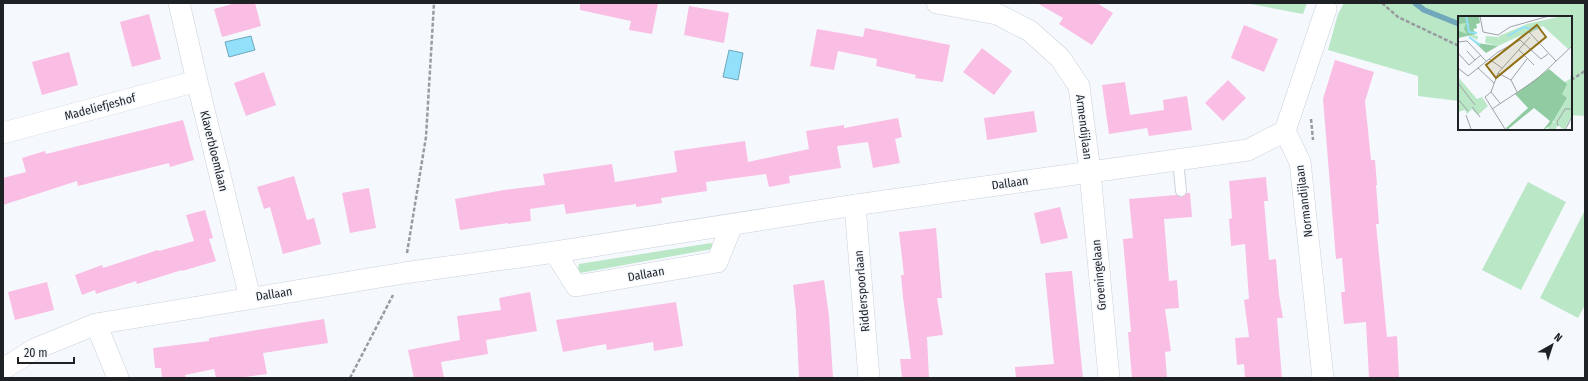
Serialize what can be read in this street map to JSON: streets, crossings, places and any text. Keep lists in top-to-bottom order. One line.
{"streets":{"street":["Madeliefjeshof","Armendijlaan","Klaverbloemlaan","Dallaan","Normandijlaan","Groeningelaan","Ridderspoorlaan"]},"crossings":[["Madeliefjeshof","Klaverbloemlaan"],["Armendijlaan","Dallaan"],["Armendijlaan","Groeningelaan"],["Klaverbloemlaan","Dallaan"],["Dallaan","Normandijlaan"],["Dallaan","Groeningelaan"],["Dallaan","Ridderspoorlaan"]],"scale_bar":"20 m","north":"top right"}
